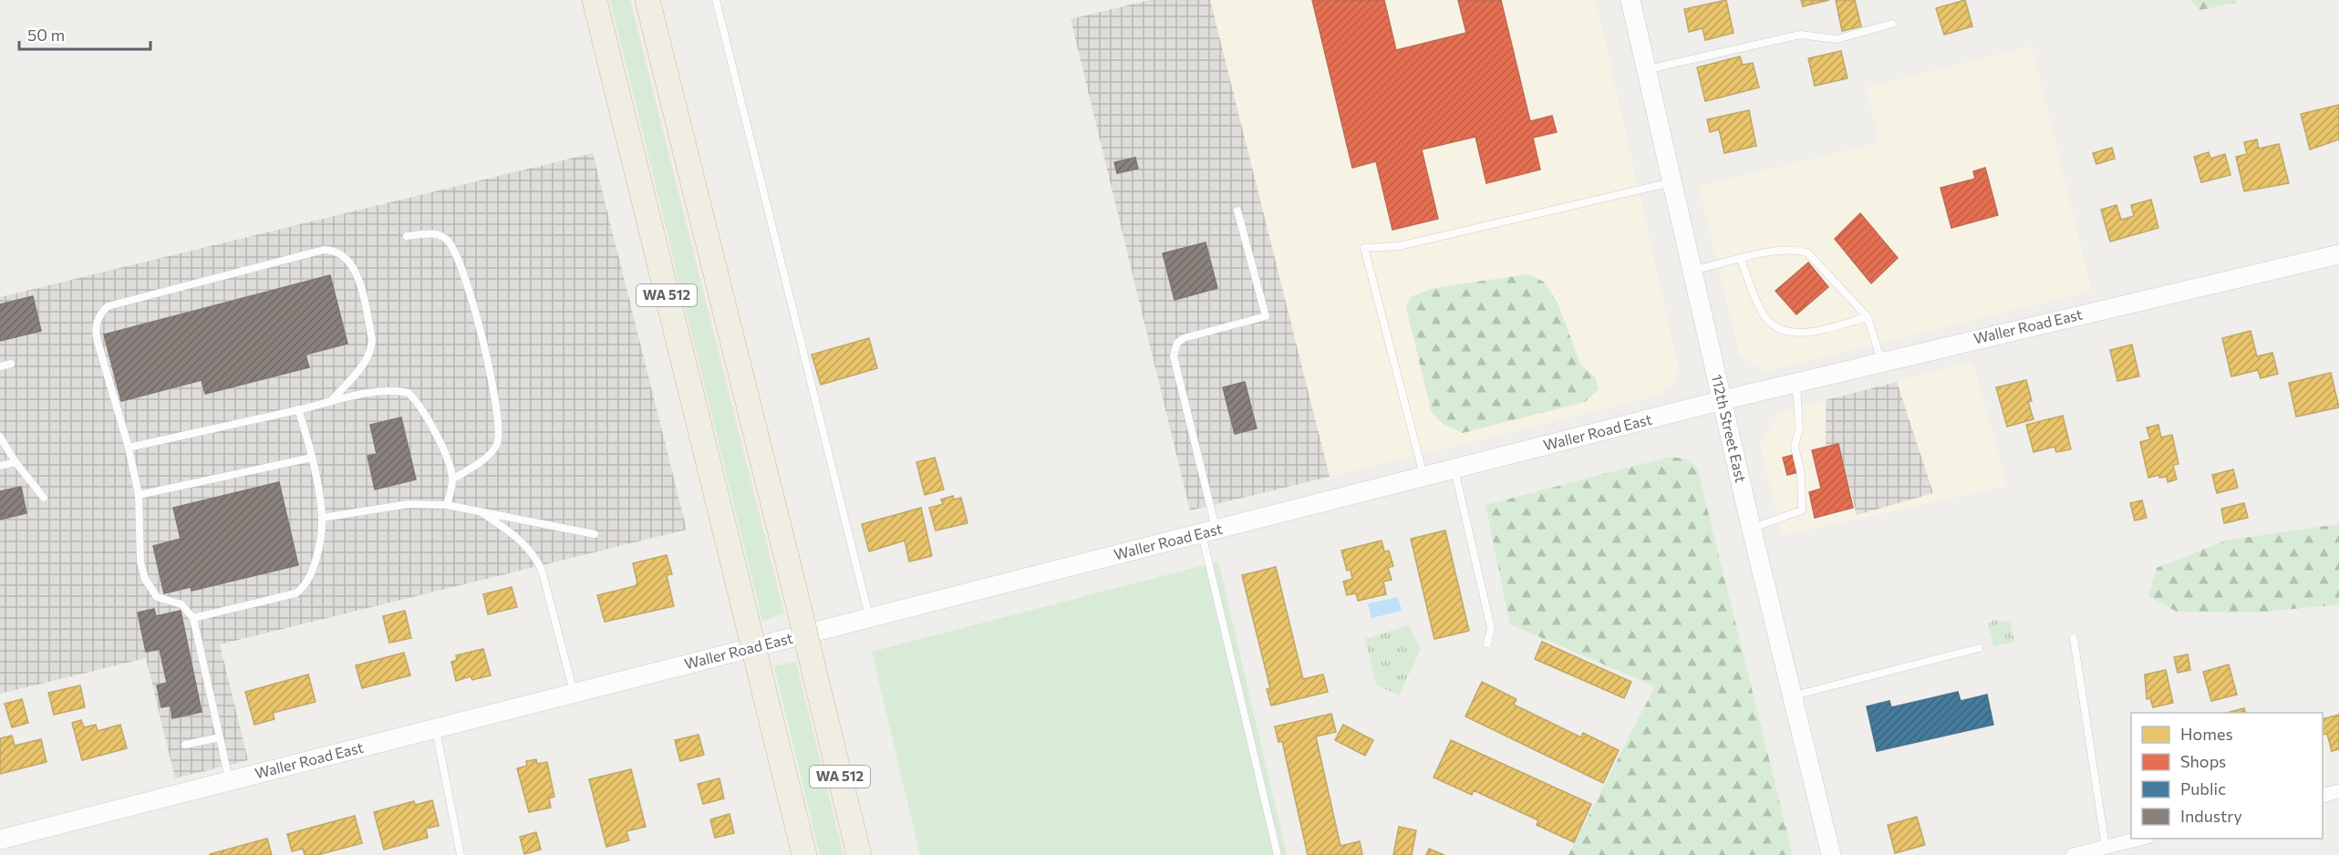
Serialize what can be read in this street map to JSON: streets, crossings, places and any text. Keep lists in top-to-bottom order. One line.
{"streets":{"highway":["WA 512"],"street":["Waller Road East","112th Street East"]},"crossings":[["Waller Road East","112th Street East"]],"legend":["Homes","Shops","Public","Industry"],"scale_bar":"50 m"}
